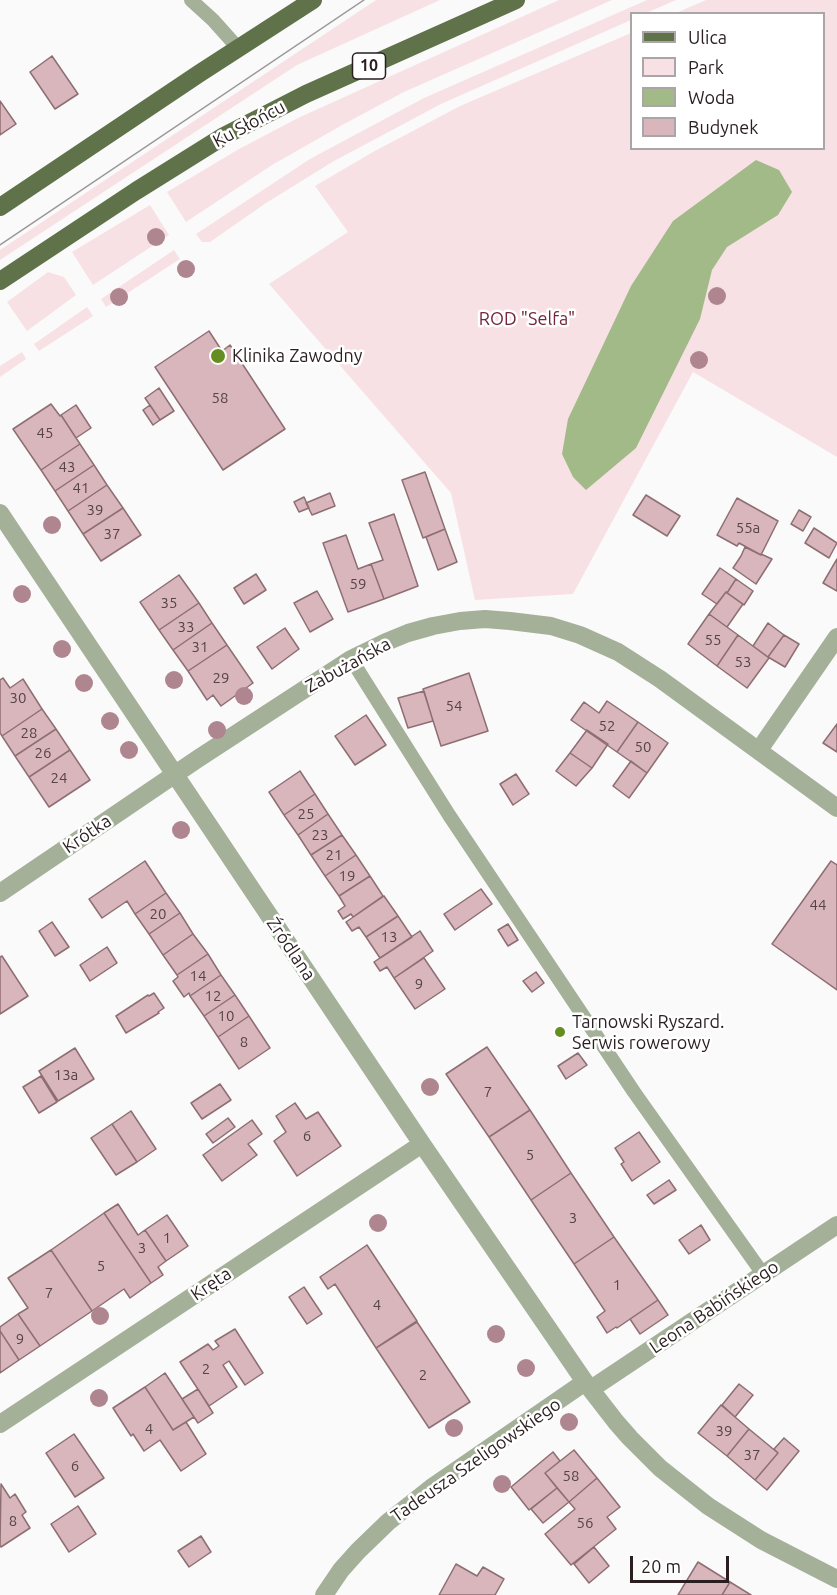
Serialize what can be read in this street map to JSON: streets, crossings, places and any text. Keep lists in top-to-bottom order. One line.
{"streets":{"main road":["10","Ku Słońcu"],"street":["Zabużańska","Krótka","Źródlana","Kręta","Leona Babińskiego","Tadeusza Szeligowskiego"]},"crossings":[["Zabużańska","Krótka"],["Zabużańska","Źródlana"],["Krótka","Źródlana"],["Źródlana","Kręta"],["Źródlana","Leona Babińskiego"],["Źródlana","Tadeusza Szeligowskiego"],["Leona Babińskiego","Tadeusza Szeligowskiego"]],"parks":["ROD \"Selfa\""],"places":["Klinika Zawodny","Tarnowski Ryszard. Serwis rowerowy"],"house_numbers":["58","45","43","41","39","55a","37","59","35","33","55","31","53","29","30","54","52","28","50","26","24","25","23","21","19","44","20","13","14","9","12","10","8","13a","7","6","5","3","1","3","5","1","7","4","9","2","2","4","39","37","6","58","8","56"],"legend":["Ulica","Park","Woda","Budynek"],"scale_bar":"20 m"}
